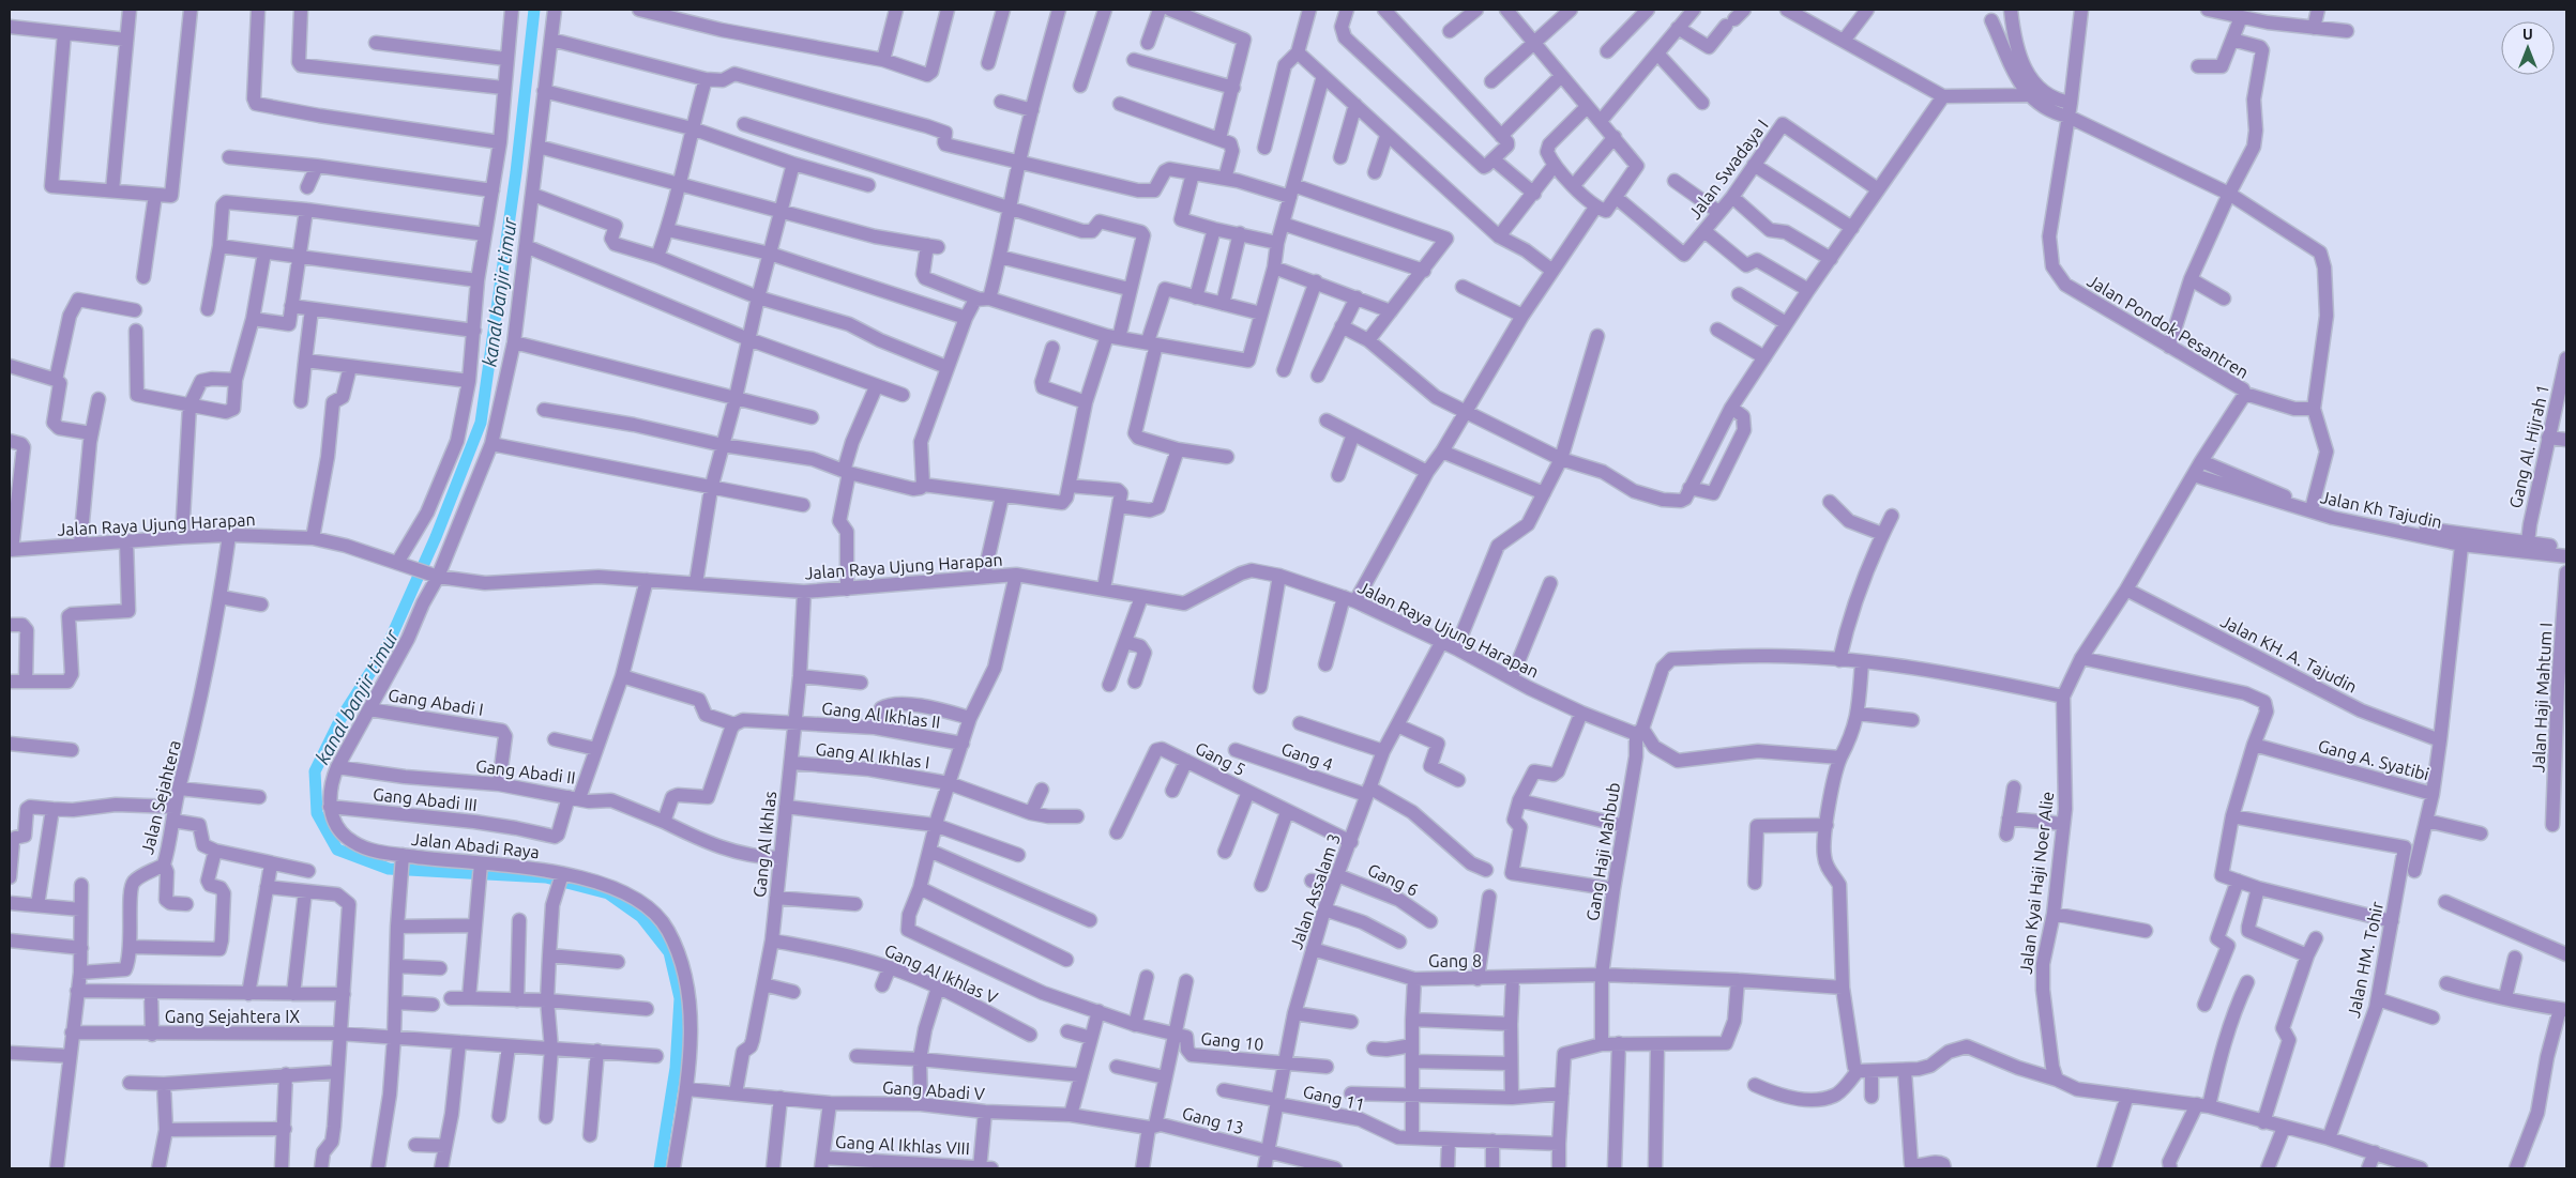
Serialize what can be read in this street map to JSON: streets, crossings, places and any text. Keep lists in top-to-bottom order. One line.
{"streets":{"street":["Jalan Swadaya I","Jalan Pondok Pesantren","Gang Al. Hijrah 1","Jalan Kh Tajudin","Jalan Raya Ujung Harapan","Jalan KH. A. Tajudin","Jalan Haji Mahtum I","Gang Abadi I","Gang Al Ikhlas II","Gang Al Ikhlas I","Gang 4","Gang 5","Gang A. Syatibi","Gang Abadi II","Jalan Sejahtera","Gang Abadi III","Gang Al Ikhlas","Jalan Abadi Raya","Gang Haji Mahbub","Gang 6","Jalan Kyai Haji Noer Alie","Jalan Assalam 3","Jalan HM. Tohir","Gang 8","Gang Al Ikhlas V","Gang Sejahtera IX","Gang 10","Gang Abadi V","Gang 11","Gang 13","Gang Al Ikhlas VIII"]},"crossings":[["Jalan Pondok Pesantren","Jalan Kh Tajudin"],["Jalan Pondok Pesantren","Jalan KH. A. Tajudin"],["Jalan Pondok Pesantren","Jalan Kyai Haji Noer Alie"],["Gang Al. Hijrah 1","Jalan Kh Tajudin"],["Jalan Kh Tajudin","Gang A. Syatibi"],["Jalan Raya Ujung Harapan","Gang Abadi II"],["Jalan Raya Ujung Harapan","Jalan Sejahtera"],["Jalan Raya Ujung Harapan","Gang Al Ikhlas"],["Jalan Raya Ujung Harapan","Gang Haji Mahbub"],["Jalan Raya Ujung Harapan","Jalan Assalam 3"],["Jalan KH. A. Tajudin","Gang A. Syatibi"],["Gang Abadi I","Gang Abadi II"],["Gang Al Ikhlas II","Gang Al Ikhlas"],["Gang Al Ikhlas I","Gang Al Ikhlas"],["Gang 4","Jalan Assalam 3"],["Gang 5","Jalan Assalam 3"],["Gang Abadi II","Gang Abadi III"],["Gang Abadi III","Jalan Abadi Raya"],["Gang Al Ikhlas","Gang Al Ikhlas V"],["Gang Al Ikhlas","Gang Abadi V"],["Jalan Abadi Raya","Gang Abadi V"],["Gang Haji Mahbub","Gang 8"],["Gang 6","Jalan Assalam 3"],["Jalan Assalam 3","Gang 8"],["Jalan Assalam 3","Gang 10"],["Jalan Assalam 3","Gang 11"],["Jalan Assalam 3","Gang 13"],["Gang Abadi V","Gang 13"]],"water":["kanal banjir timur"],"north":"top"}
